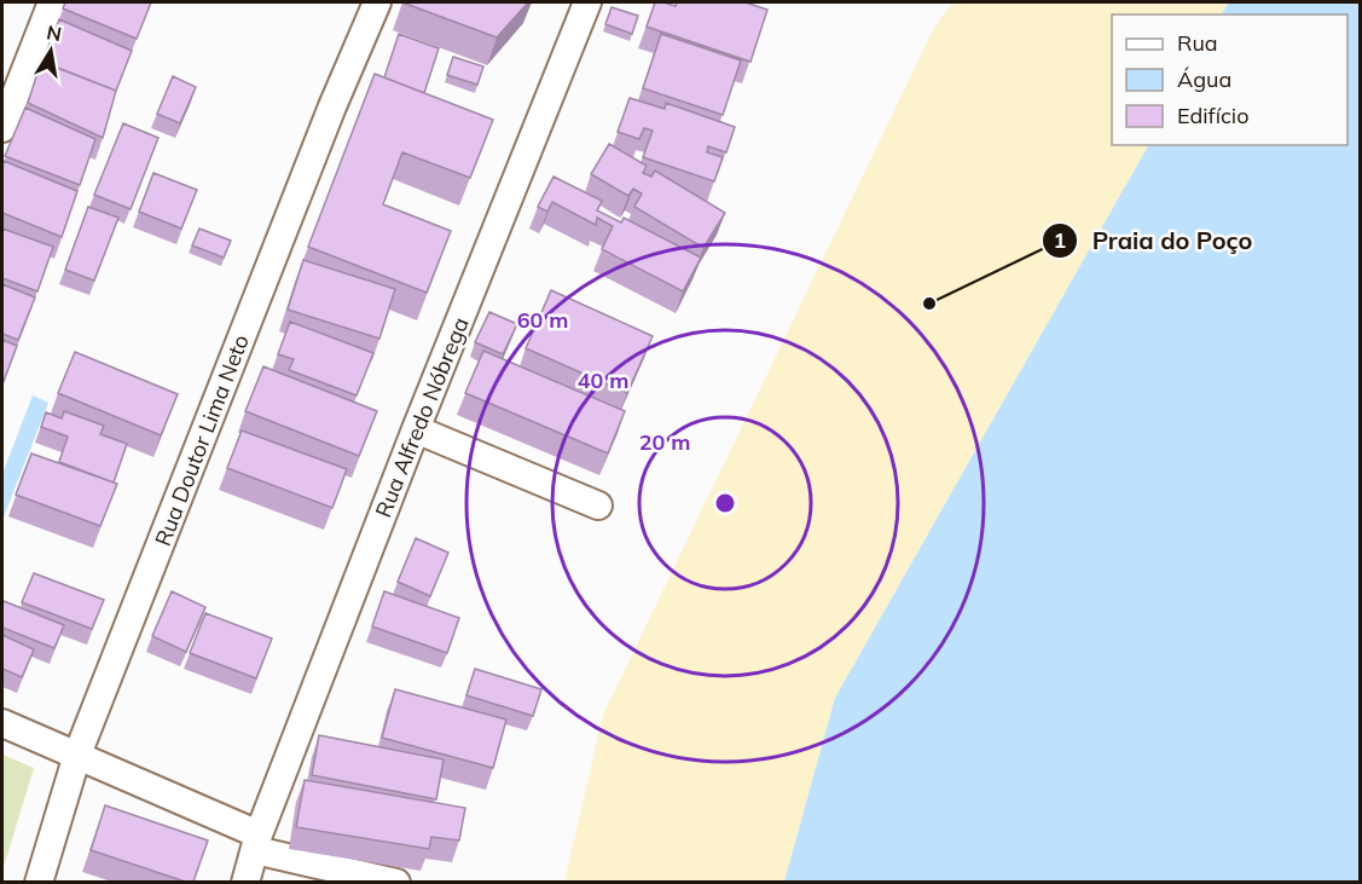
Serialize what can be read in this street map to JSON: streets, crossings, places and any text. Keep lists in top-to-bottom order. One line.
{"streets":{"street":["Rua Alfredo Nóbrega","Rua Doutor Lima Neto"]},"places":["Praia do Poço"],"legend":["Rua","Água","Edifício"],"north":"top","rings":["60 m","40 m","20 m"]}
